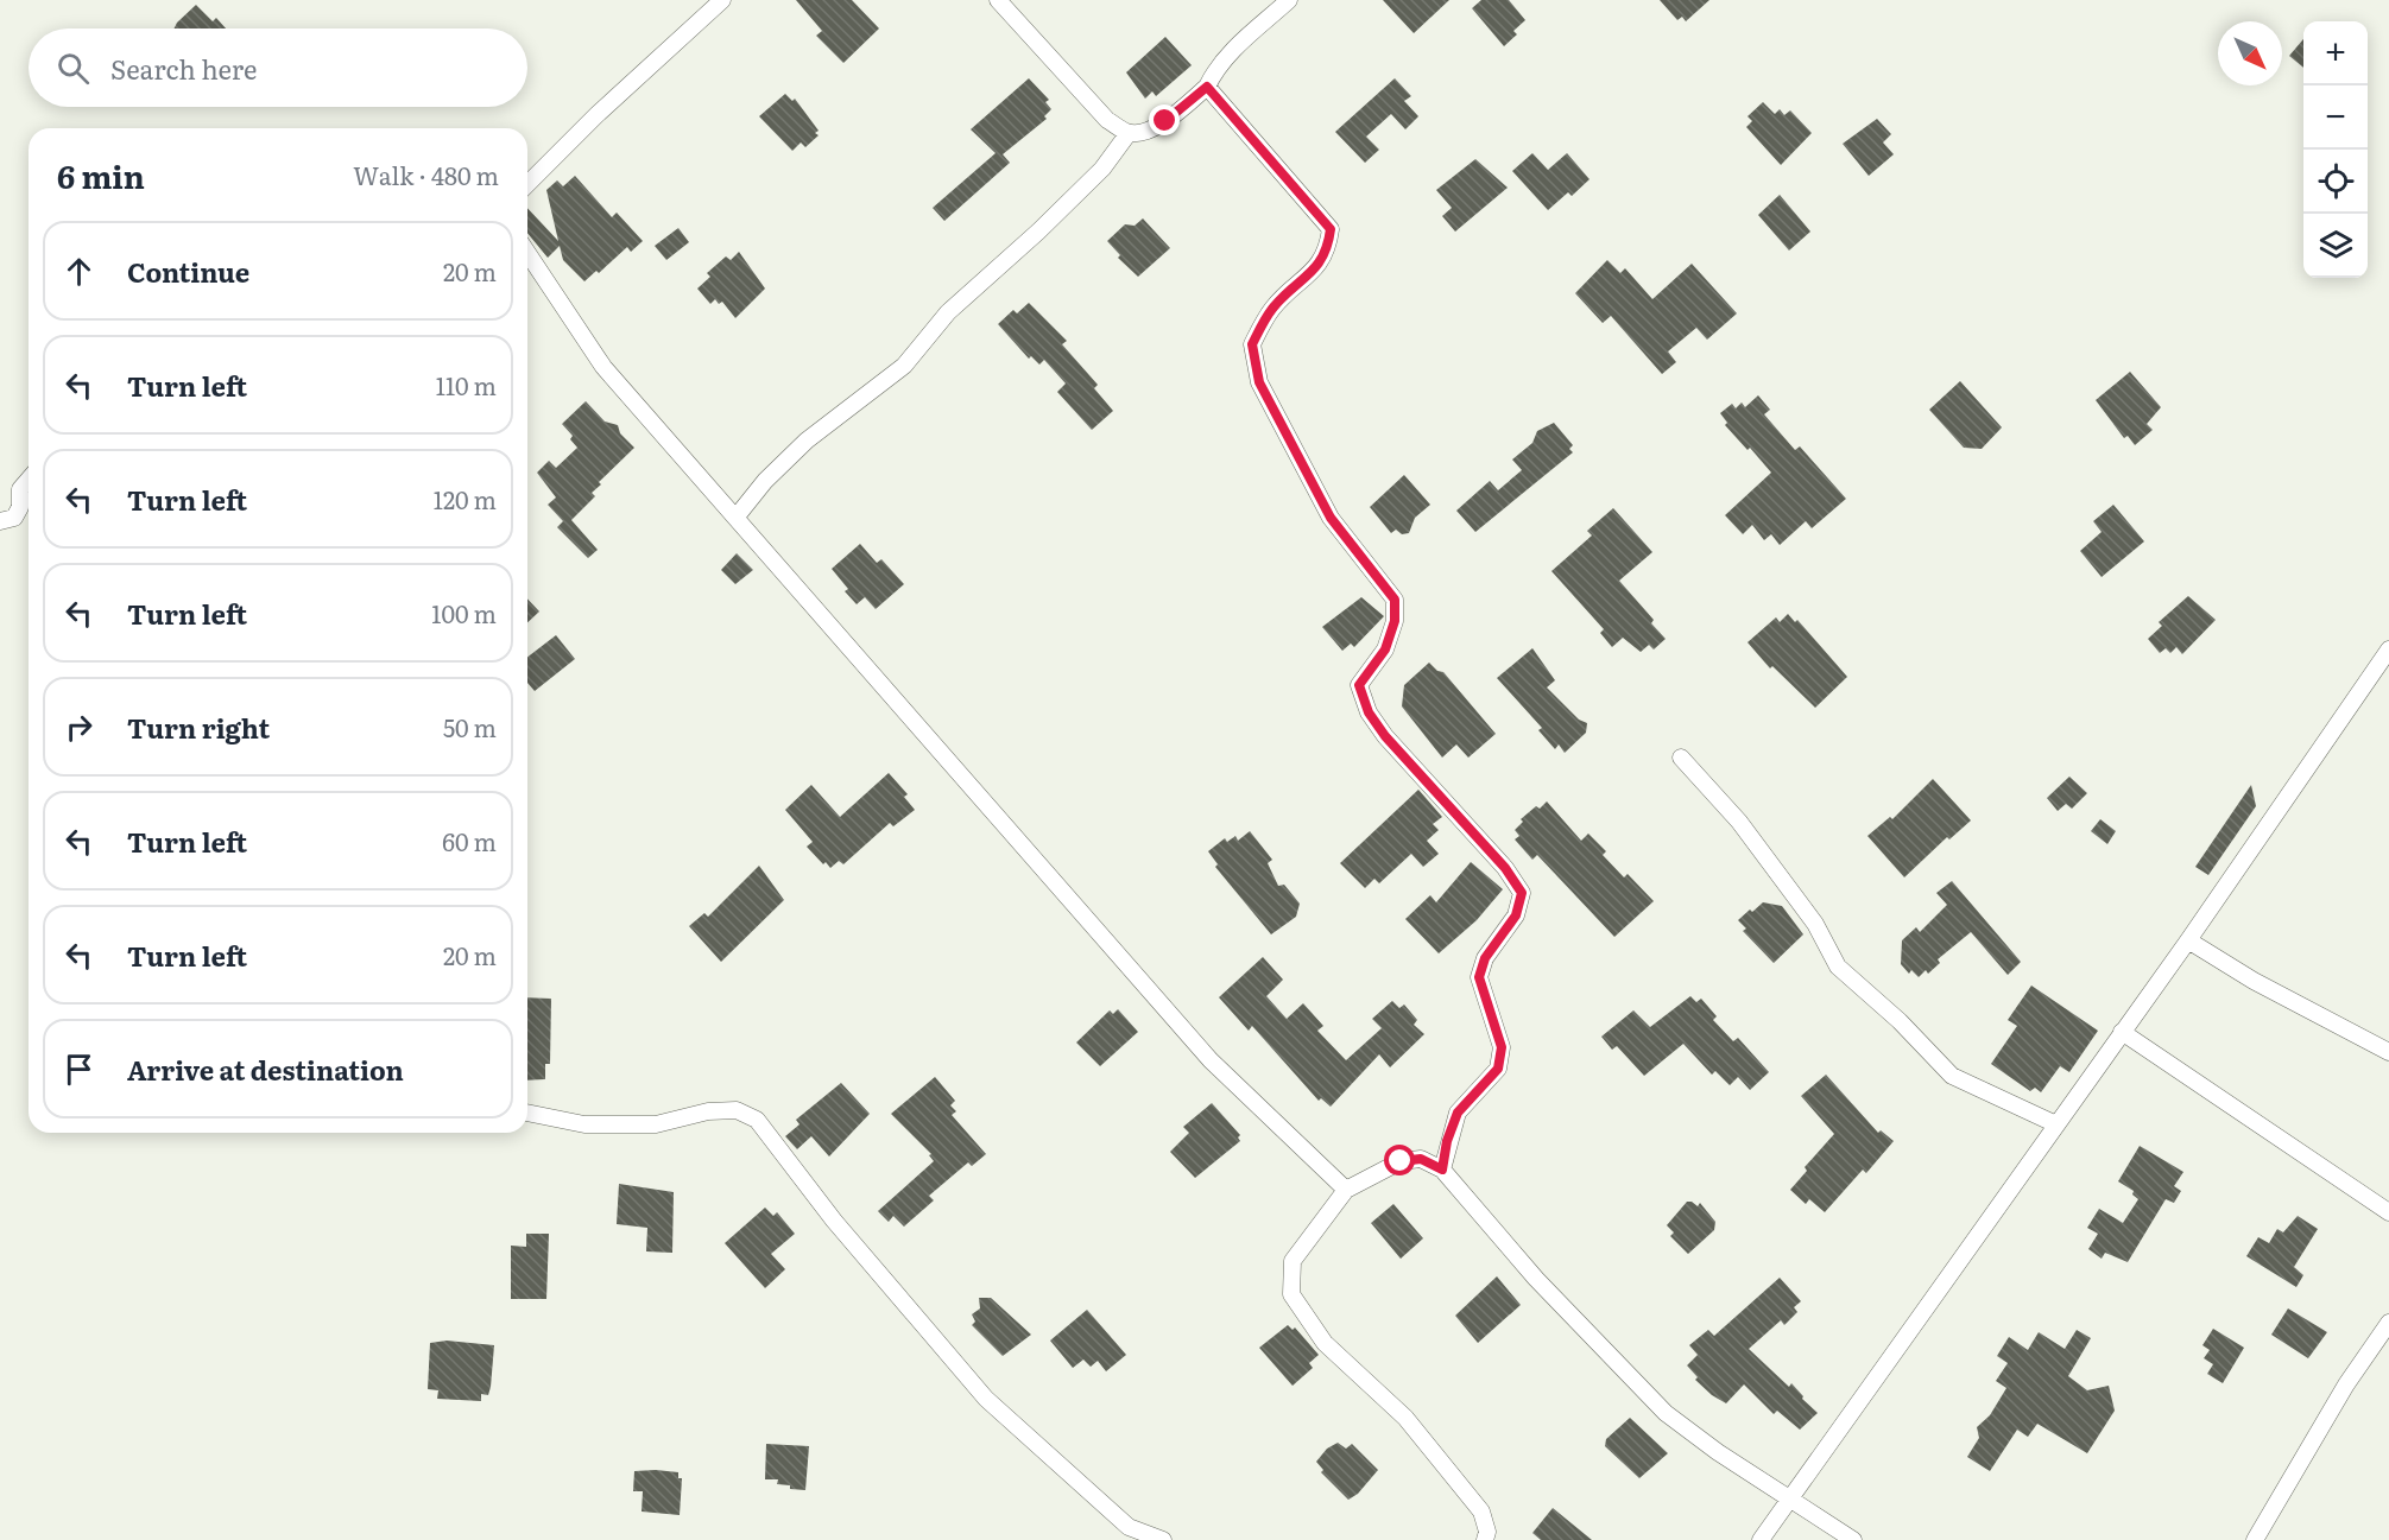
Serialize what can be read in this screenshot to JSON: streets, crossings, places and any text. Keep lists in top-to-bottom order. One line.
{"north":"bottom right","page":{"map_buttons":["+","−"],"search":"Search here","heading":["6 min","Walk · 480 m"],"list":[["Continue","20 m"],["Turn left","110 m"],["Turn left","120 m"],["Turn left","100 m"],["Turn right","50 m"],["Turn left","60 m"],["Turn left","20 m"],"Arrive at destination"]}}
